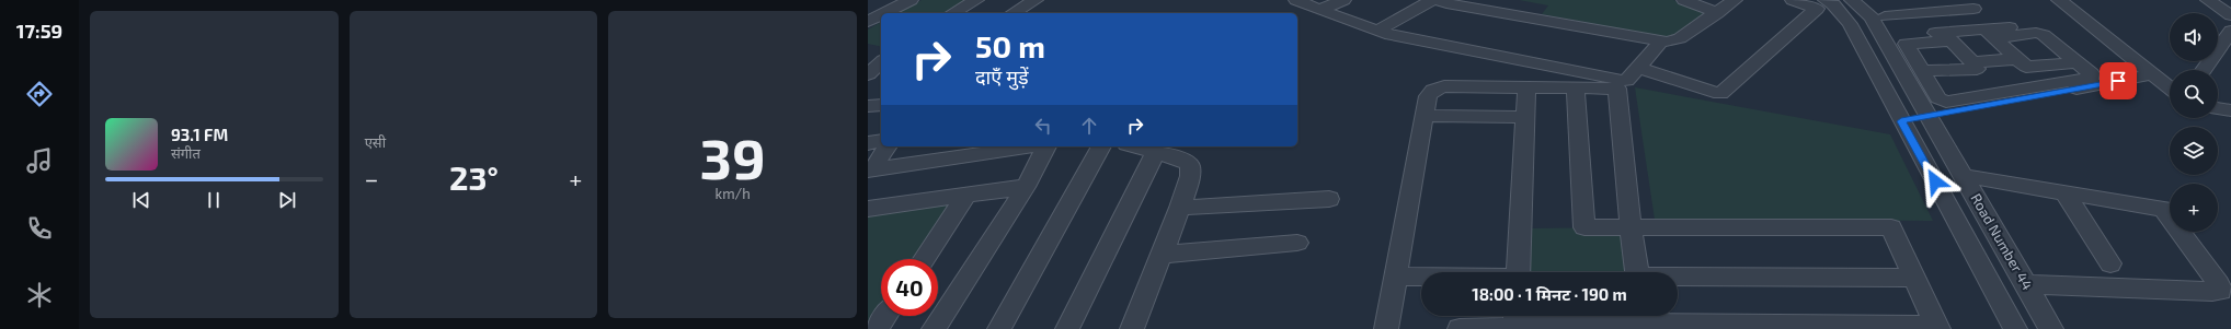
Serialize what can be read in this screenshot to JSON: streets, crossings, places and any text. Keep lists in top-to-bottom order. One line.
{"streets":{"street":["Road Number 44"]},"page":{"tabs":"17:59","tile":["एसी",["39","km/h"]],"map_buttons":"+","turn":["50 m","दाएँ मुड़ें"],"song":["93.1 FM","संगीत"],"heat":["−","23°","+"],"limit":"40","trip":"18:00 · 1 मिनट · 190 m"}}
